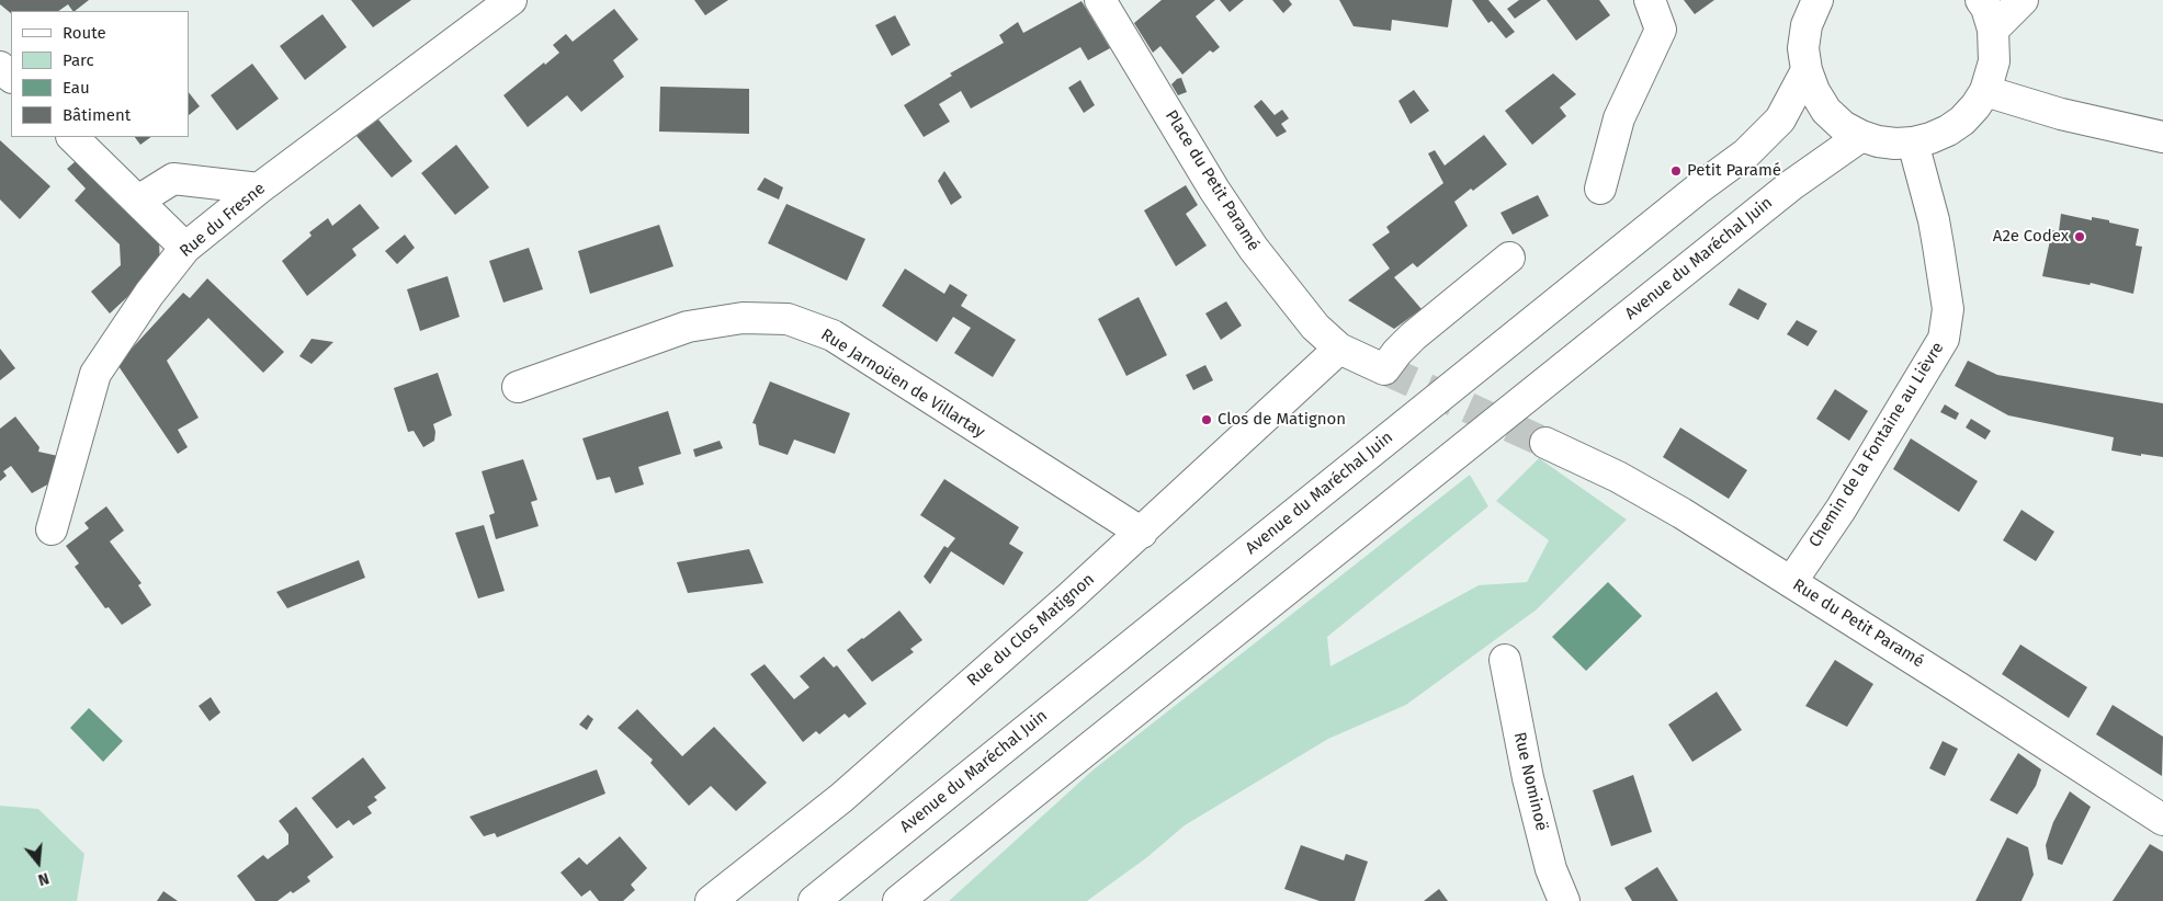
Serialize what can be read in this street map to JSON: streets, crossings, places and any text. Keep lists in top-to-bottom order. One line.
{"streets":{"street":["Place du Petit Paramé","Rue du Fresne","Avenue du Maréchal Juin","Rue Jarnoüen de Villartay","Chemin de la Fontaine au Lièvre","Rue du Petit Paramé","Rue du Clos Matignon","Rue Nominoë"]},"crossings":[["Place du Petit Paramé","Rue du Clos Matignon"],["Rue Jarnoüen de Villartay","Rue du Clos Matignon"],["Chemin de la Fontaine au Lièvre","Rue du Petit Paramé"]],"places":["Petit Paramé","A2e Codex","Clos de Matignon"],"legend":["Route","Parc","Eau","Bâtiment"],"north":"bottom"}
